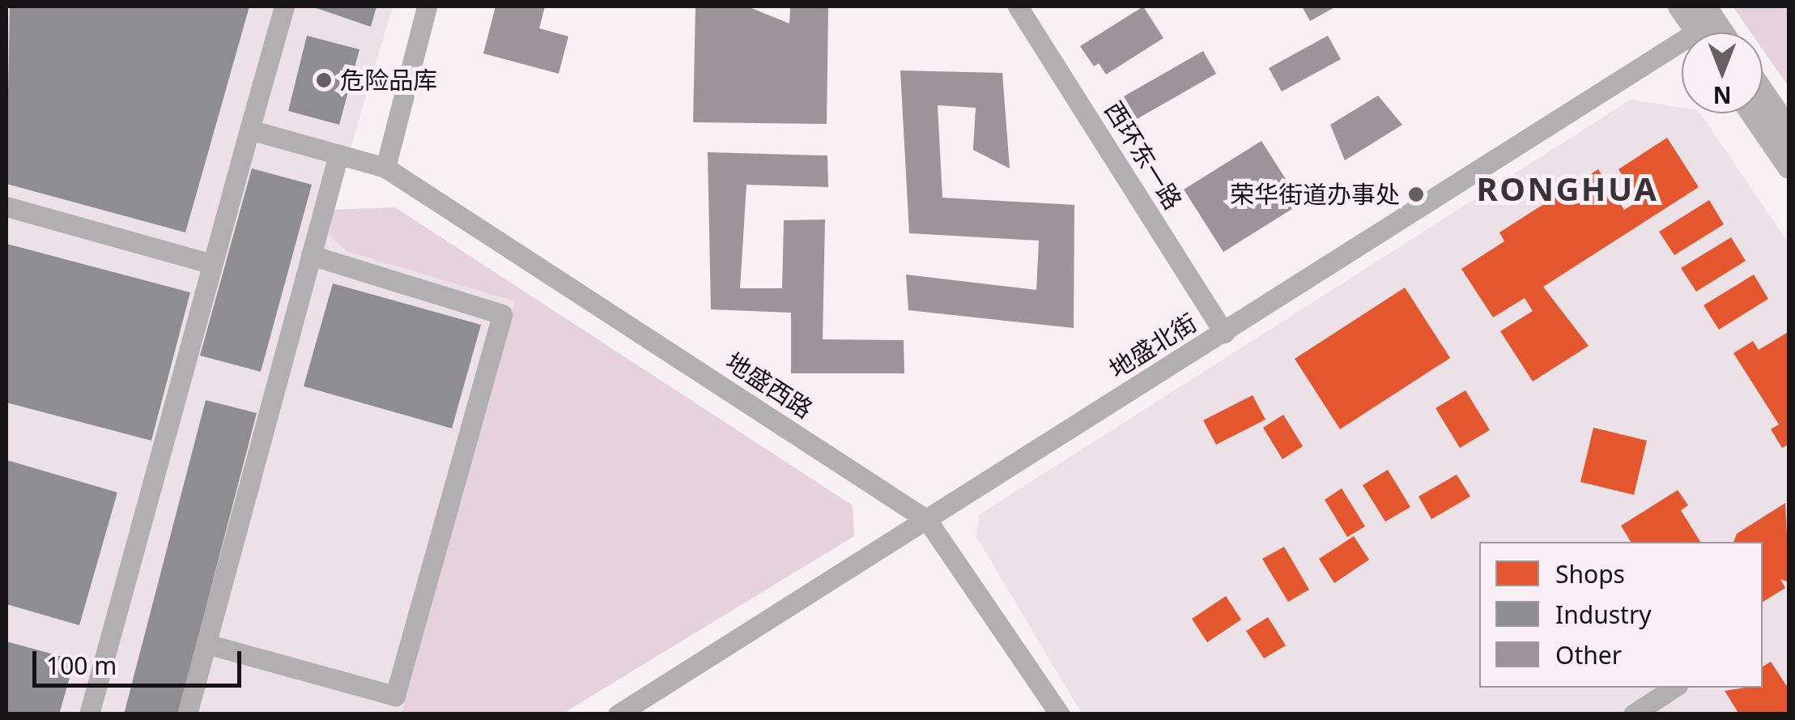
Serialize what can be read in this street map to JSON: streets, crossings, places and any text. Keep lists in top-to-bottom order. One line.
{"streets":{"street":["西环东一路","地盛北街","地盛西路"]},"crossings":[["西环东一路","地盛北街"],["地盛北街","地盛西路"]],"districts":["RONGHUA"],"places":["危险品库","荣华街道办事处"],"legend":["Shops","Industry","Other"],"scale_bar":"100 m","north":"bottom"}
